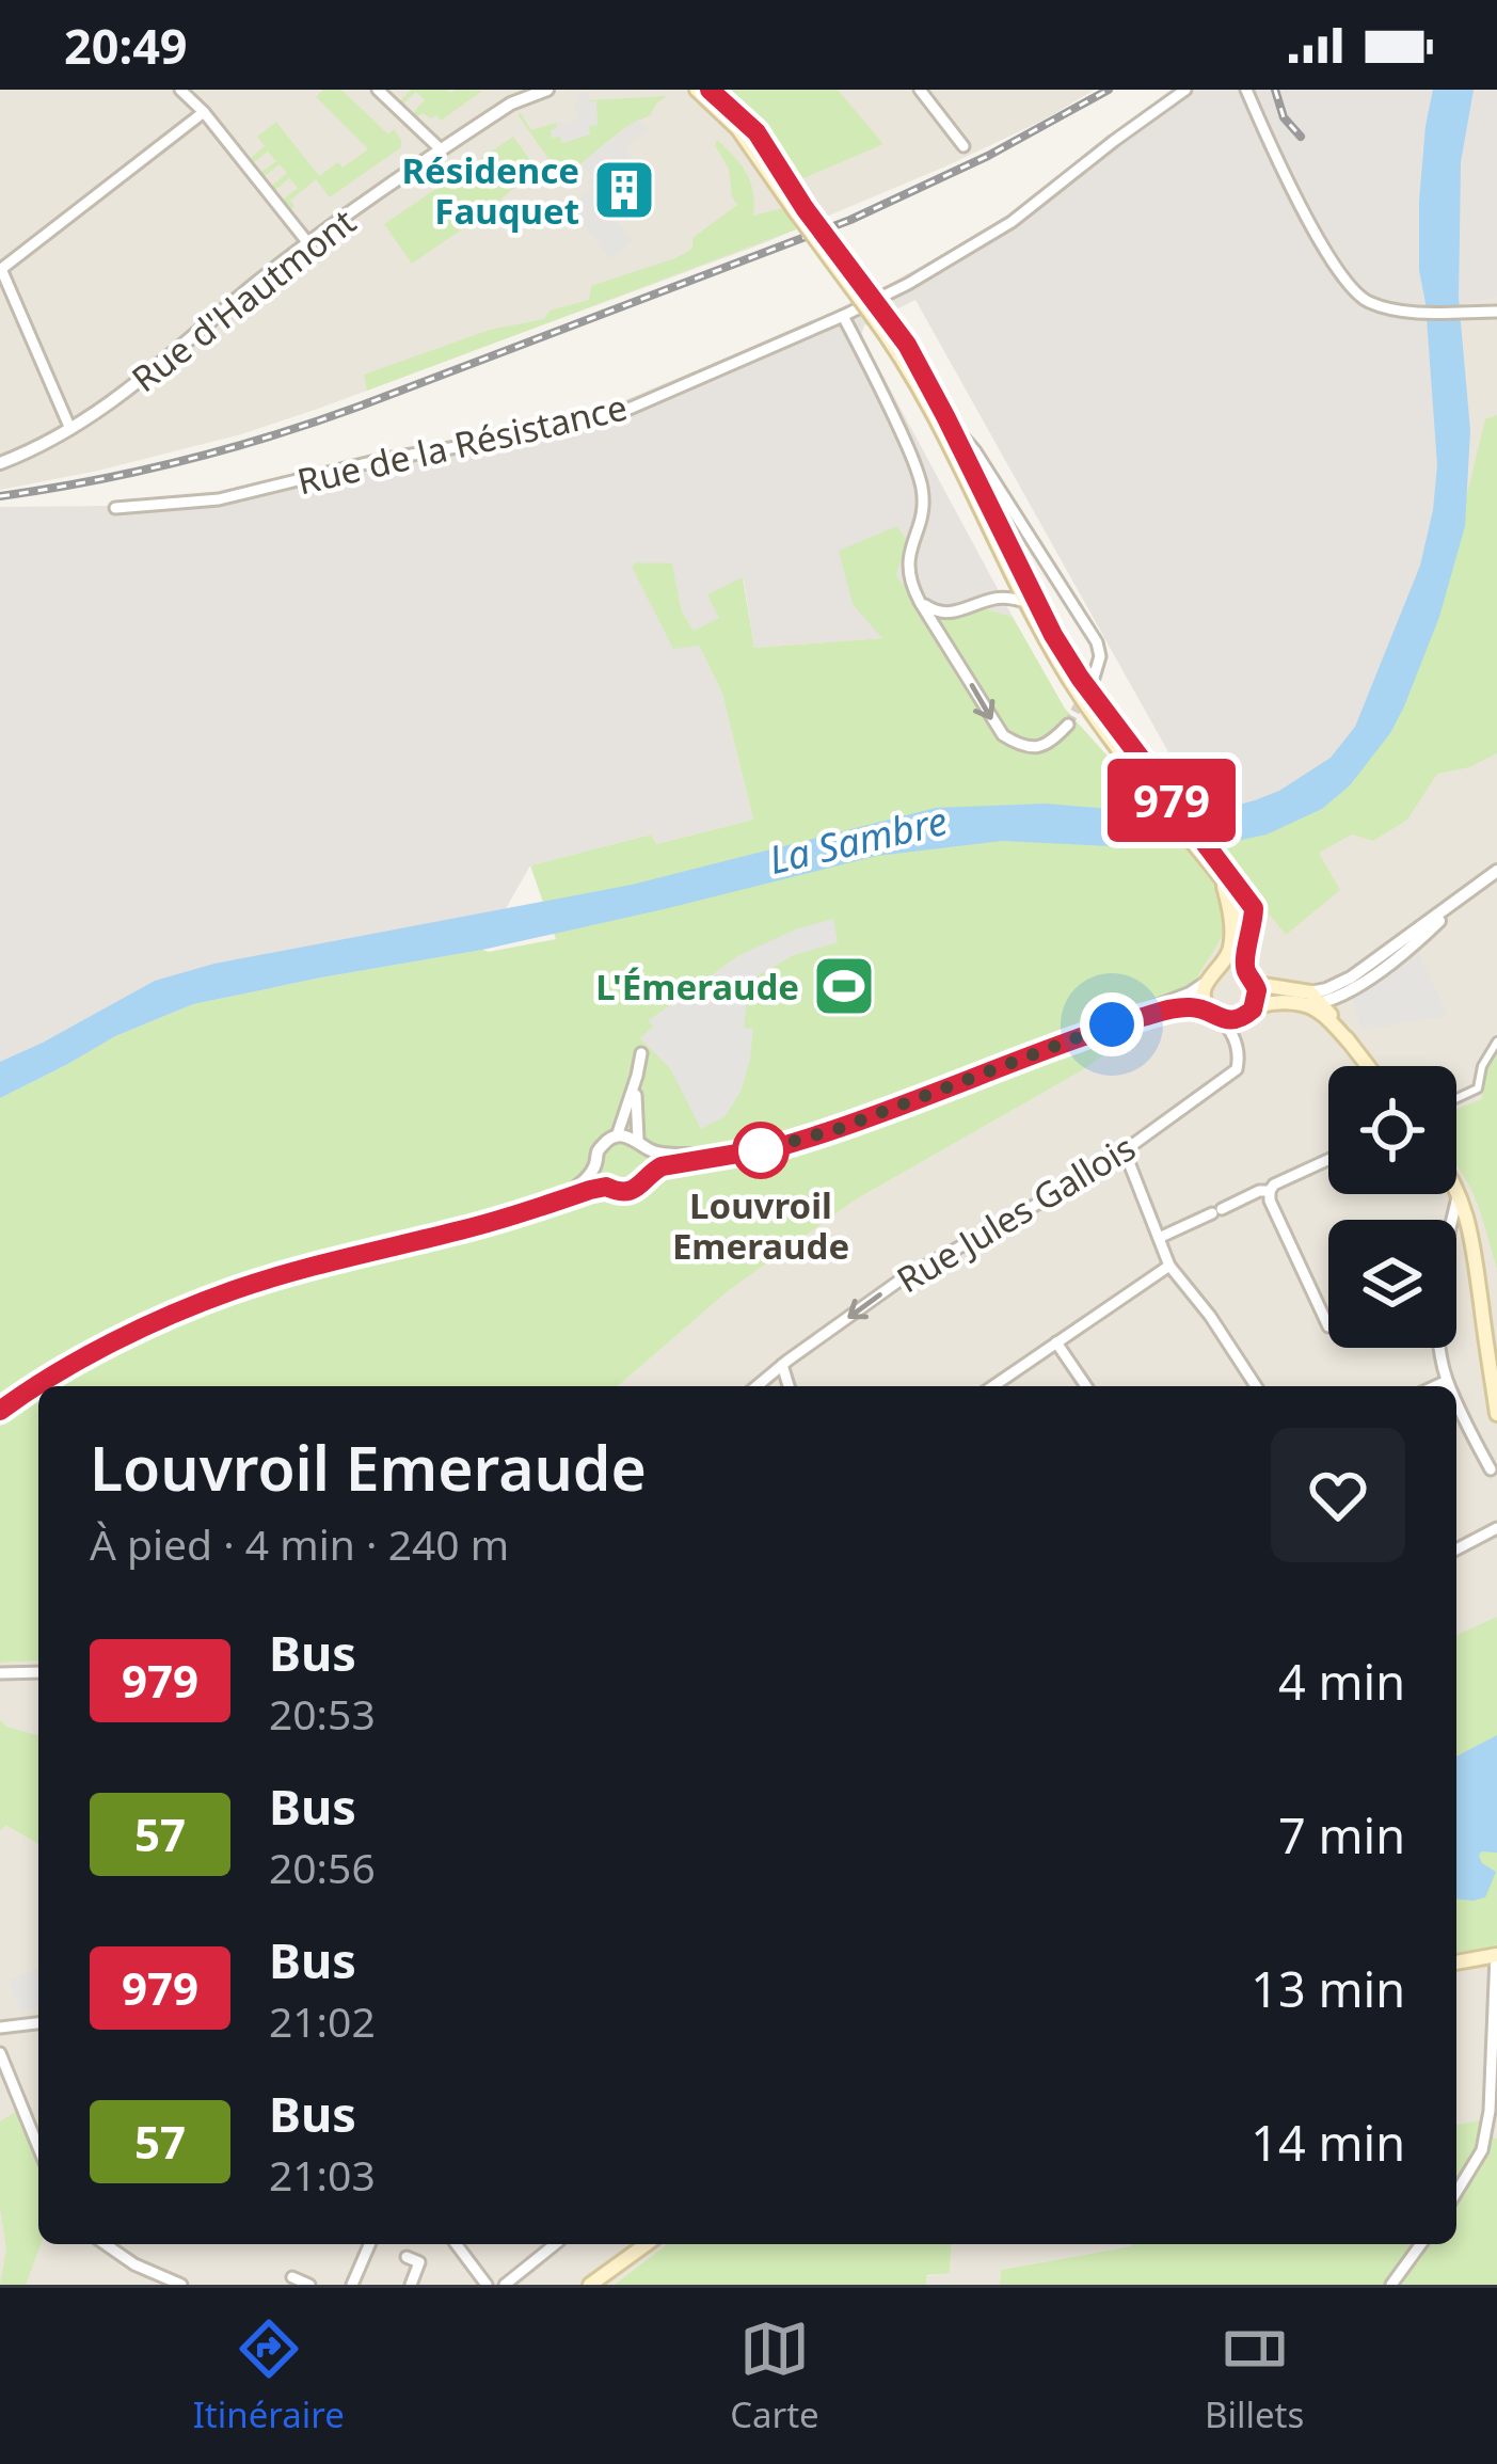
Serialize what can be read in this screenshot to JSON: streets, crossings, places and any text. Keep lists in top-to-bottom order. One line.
{"streets":{"street":["Rue d'Hautmont","Rue de la Résistance","Rue Jules Gallois"]},"one_way":["Rue Jules Gallois"],"water":["La Sambre"],"places":{"building":["Résidence Fauquet"],"sports":["L'Émeraude"],"other":["Louvroil Emeraude"]},"lines":["bus line 979"],"page":{"status":"20:49","on_map":"979","heading":["Louvroil Emeraude","À pied · 4 min · 240 m"],"list":[{"mark":"979","name":"Bus","note":"20:53","value":"4 min"},{"mark":"57","name":"Bus","note":"20:56","value":"7 min"},{"mark":"979","name":"Bus","note":"21:02","value":"13 min"},{"mark":"57","name":"Bus","note":"21:03","value":"14 min"}],"tabs":["Itinéraire","Carte","Billets"]}}
